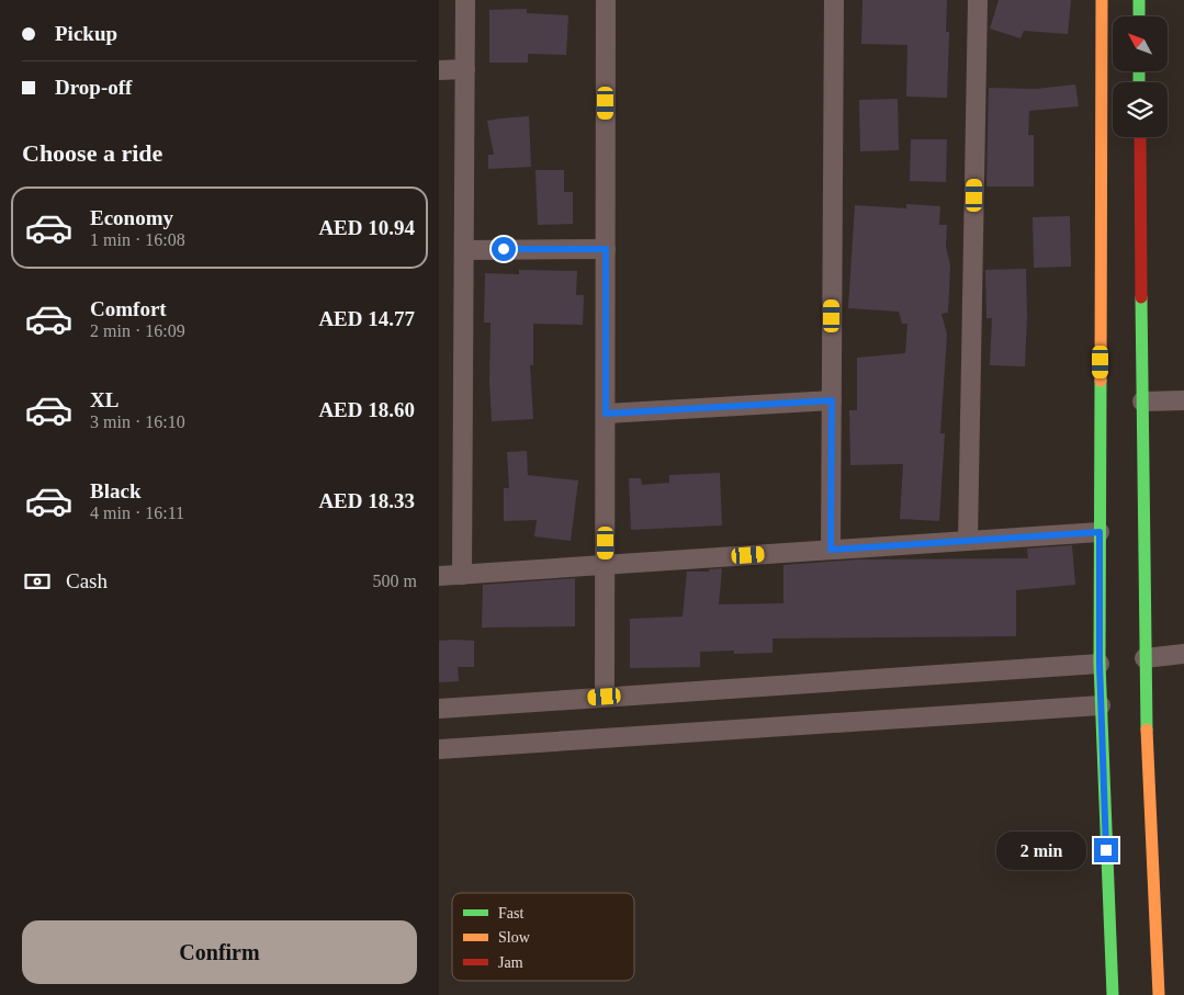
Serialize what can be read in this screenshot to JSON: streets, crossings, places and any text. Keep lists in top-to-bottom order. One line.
{"legend":["Fast","Slow","Jam"],"north":"top left","page":{"banner":["Pickup","Drop-off"],"heading":"Choose a ride","list":[{"name":"Economy","note":"1 min · 16:08","value":"AED 10.94"},{"name":"Comfort","note":"2 min · 16:09","value":"AED 14.77"},{"name":"XL","note":"3 min · 16:10","value":"AED 18.60"},{"name":"Black","note":"4 min · 16:11","value":"AED 18.33"}],"pay":["Cash","500 m"],"bubble":"2 min","buttons":"Confirm"}}
